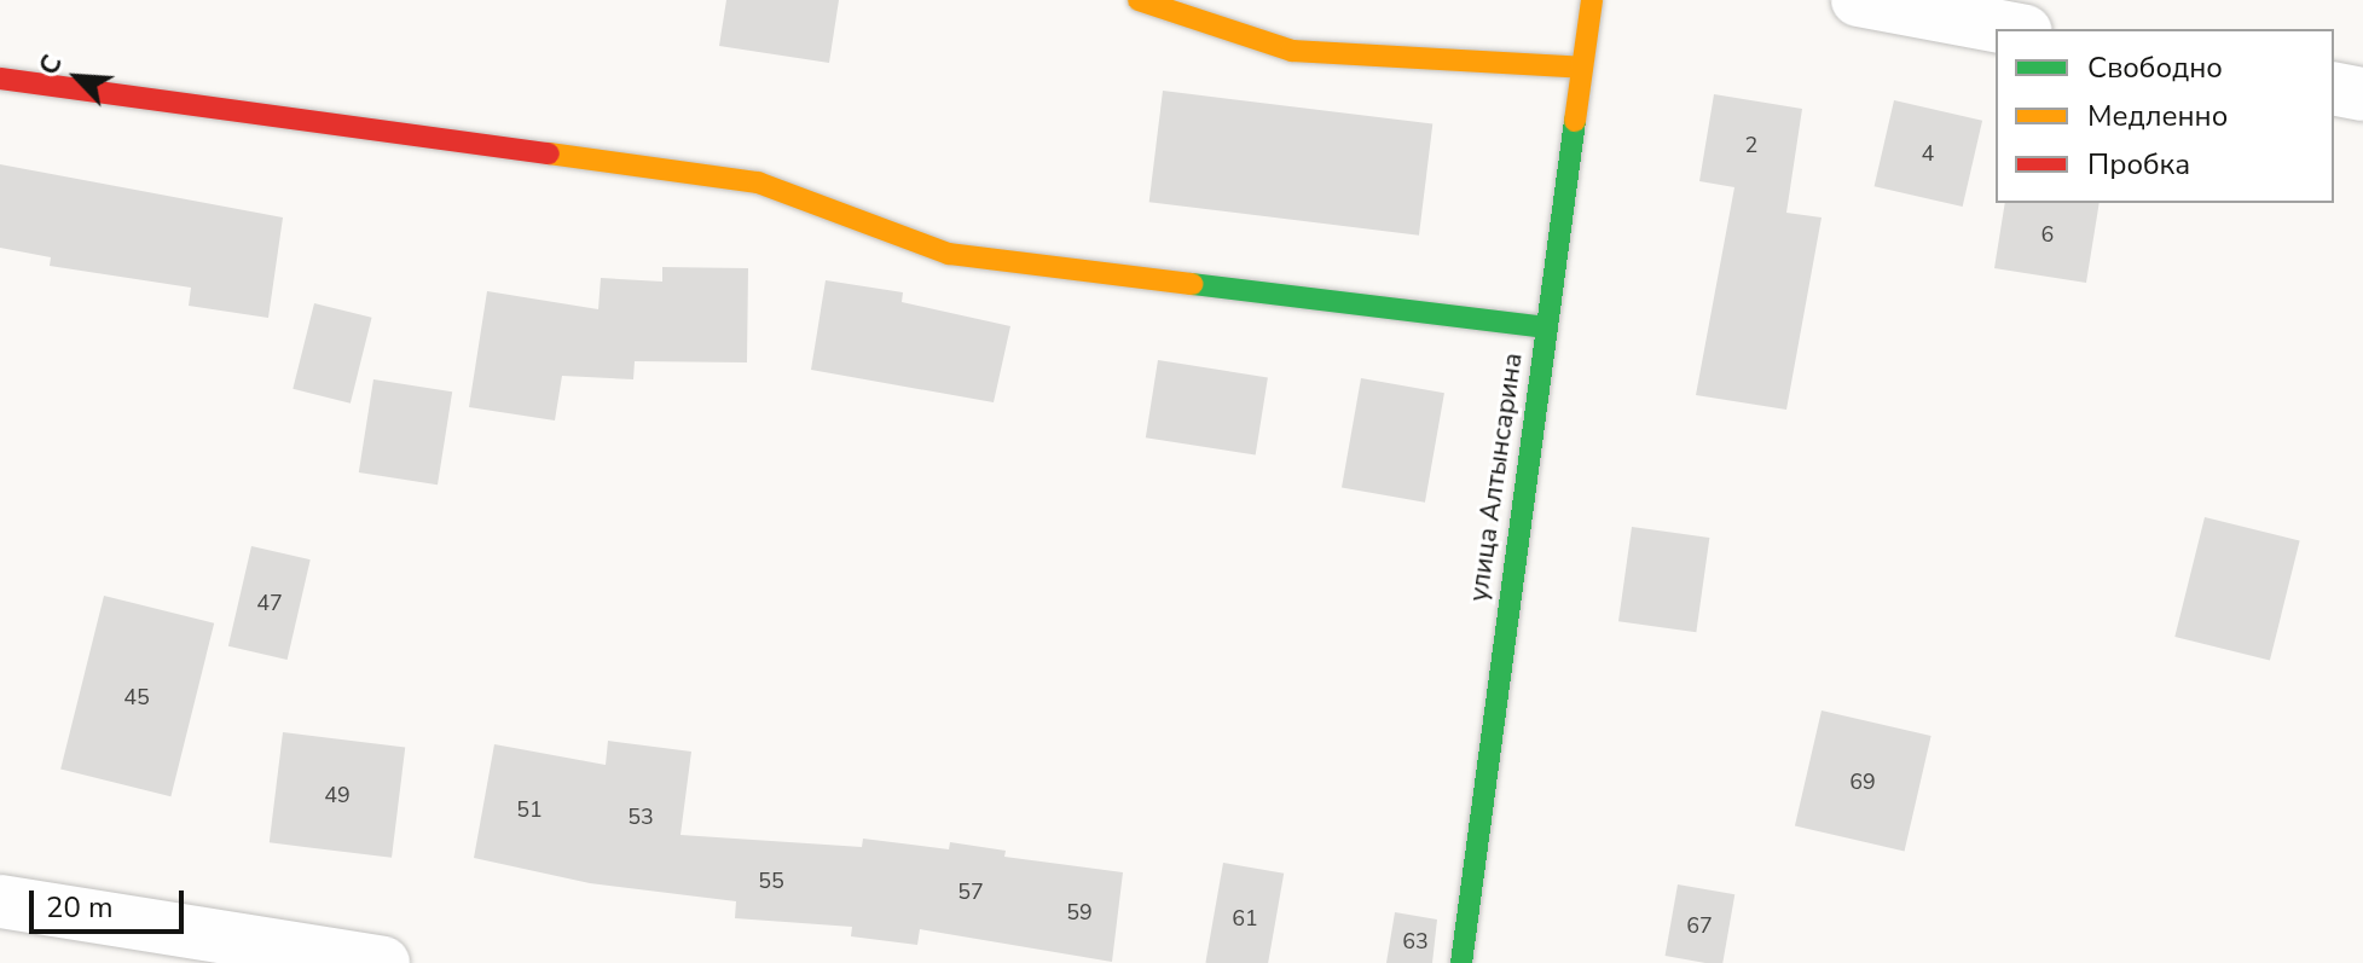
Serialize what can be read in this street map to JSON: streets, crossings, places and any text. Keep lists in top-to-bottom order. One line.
{"streets":{"street":["улица Алтынсарина"]},"house_numbers":["2","4","6","47","45","69","49","51","53","55","57","59","61","67","63"],"legend":["Свободно","Медленно","Пробка"],"scale_bar":"20 m","north":"top left"}
